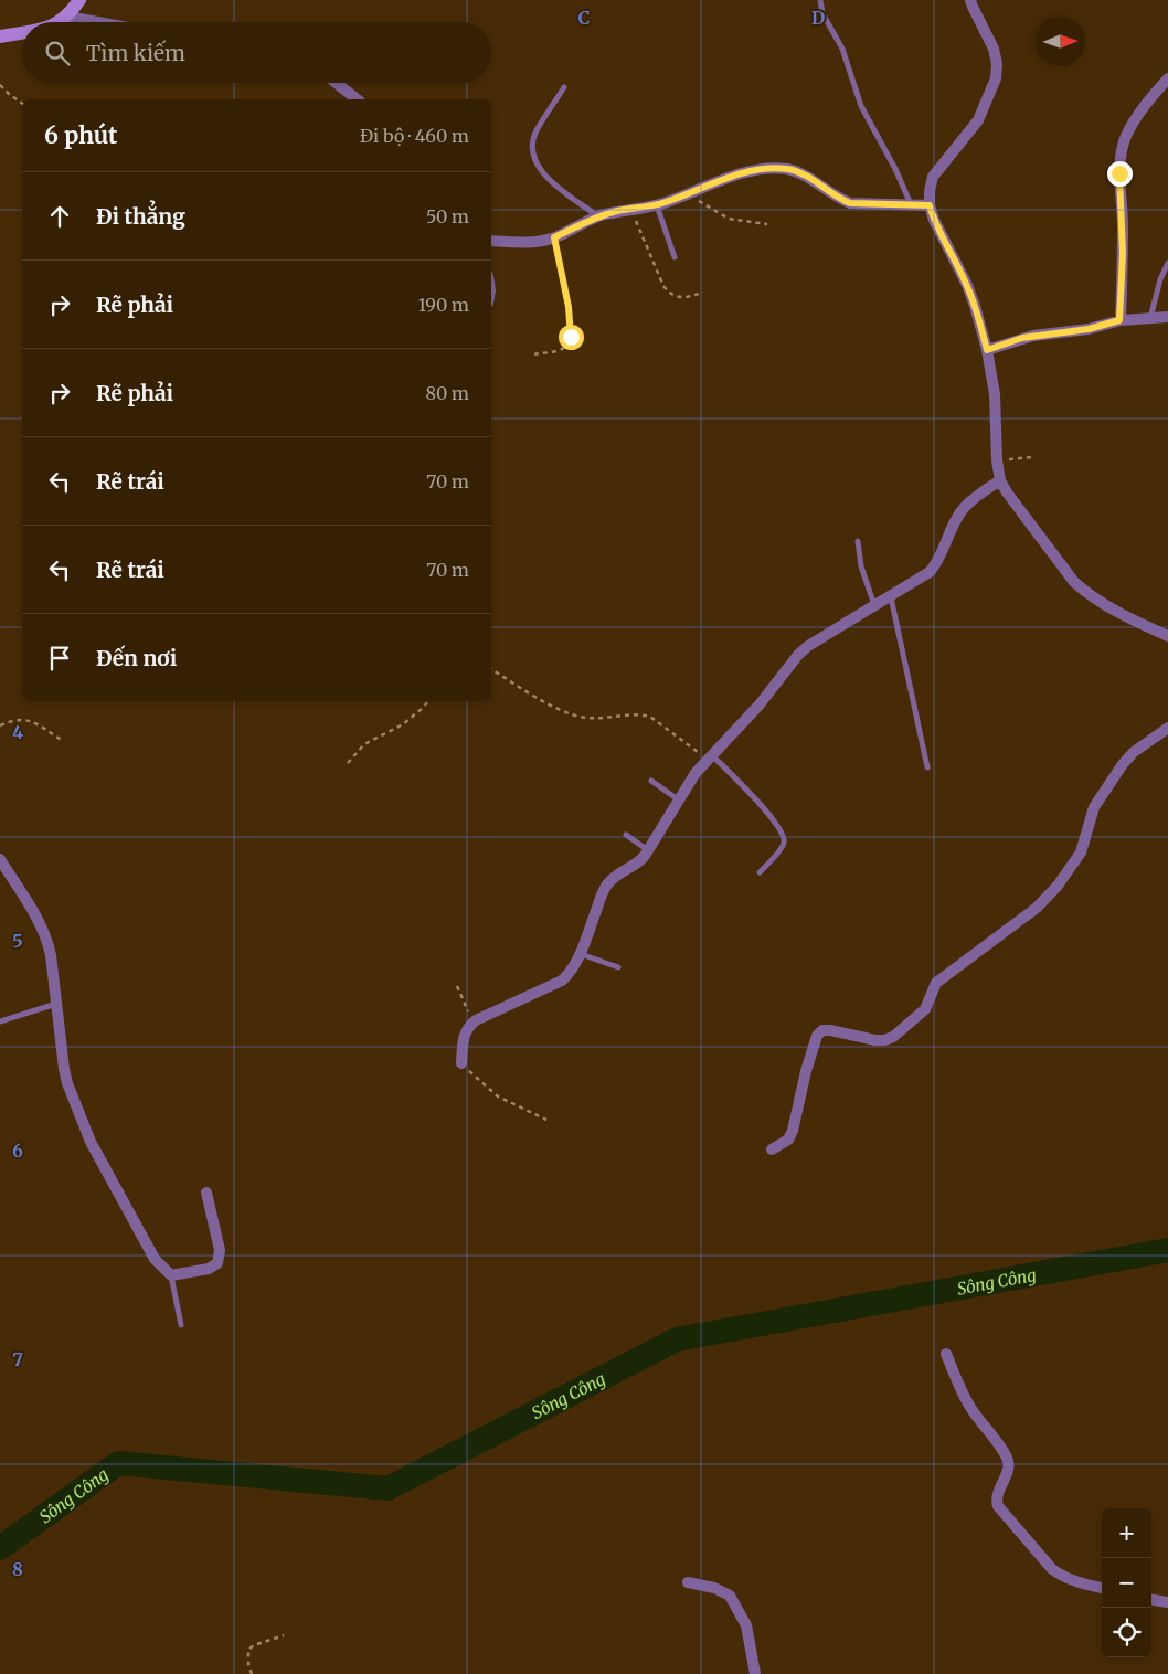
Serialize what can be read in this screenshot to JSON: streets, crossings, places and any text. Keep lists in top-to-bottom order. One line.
{"water":["Sông Công"],"north":"right","page":{"search":"Tìm kiếm","heading":["6 phút","Đi bộ · 460 m"],"list":[["Đi thẳng","50 m"],["Rẽ phải","190 m"],["Rẽ phải","80 m"],["Rẽ trái","70 m"],["Rẽ trái","70 m"],"Đến nơi"],"map_buttons":["+","−"]},"grid":{"columns":["C","D"],"rows":["4","5","6","7","8"]}}
